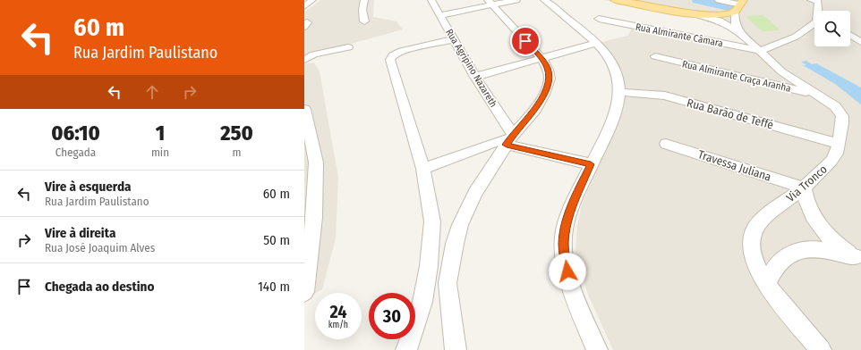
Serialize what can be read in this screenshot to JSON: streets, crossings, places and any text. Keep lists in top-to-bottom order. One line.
{"streets":{"street":["Rua Almirante Câmara","Rua Agripino Nazareth","Rua Almirante Craça Aranha","Rua Barão de Teffé","Travessa Juliana","Via Tronco"]},"crossings":[["Rua Almirante Câmara","Via Tronco"],["Rua Almirante Craça Aranha","Via Tronco"],["Rua Barão de Teffé","Via Tronco"],["Travessa Juliana","Via Tronco"]],"page":{"turn":["60 m","Rua Jardim Paulistano"],"eta":["06:10","Chegada","1","min","250","m"],"list":[{"name":"Vire à esquerda","note":"Rua Jardim Paulistano","value":"60 m"},{"name":"Vire à direita","note":"Rua José Joaquim Alves","value":"50 m"},{"name":"Chegada ao destino","value":"140 m"}],"speed":"24 km/h","limit":"30"}}
